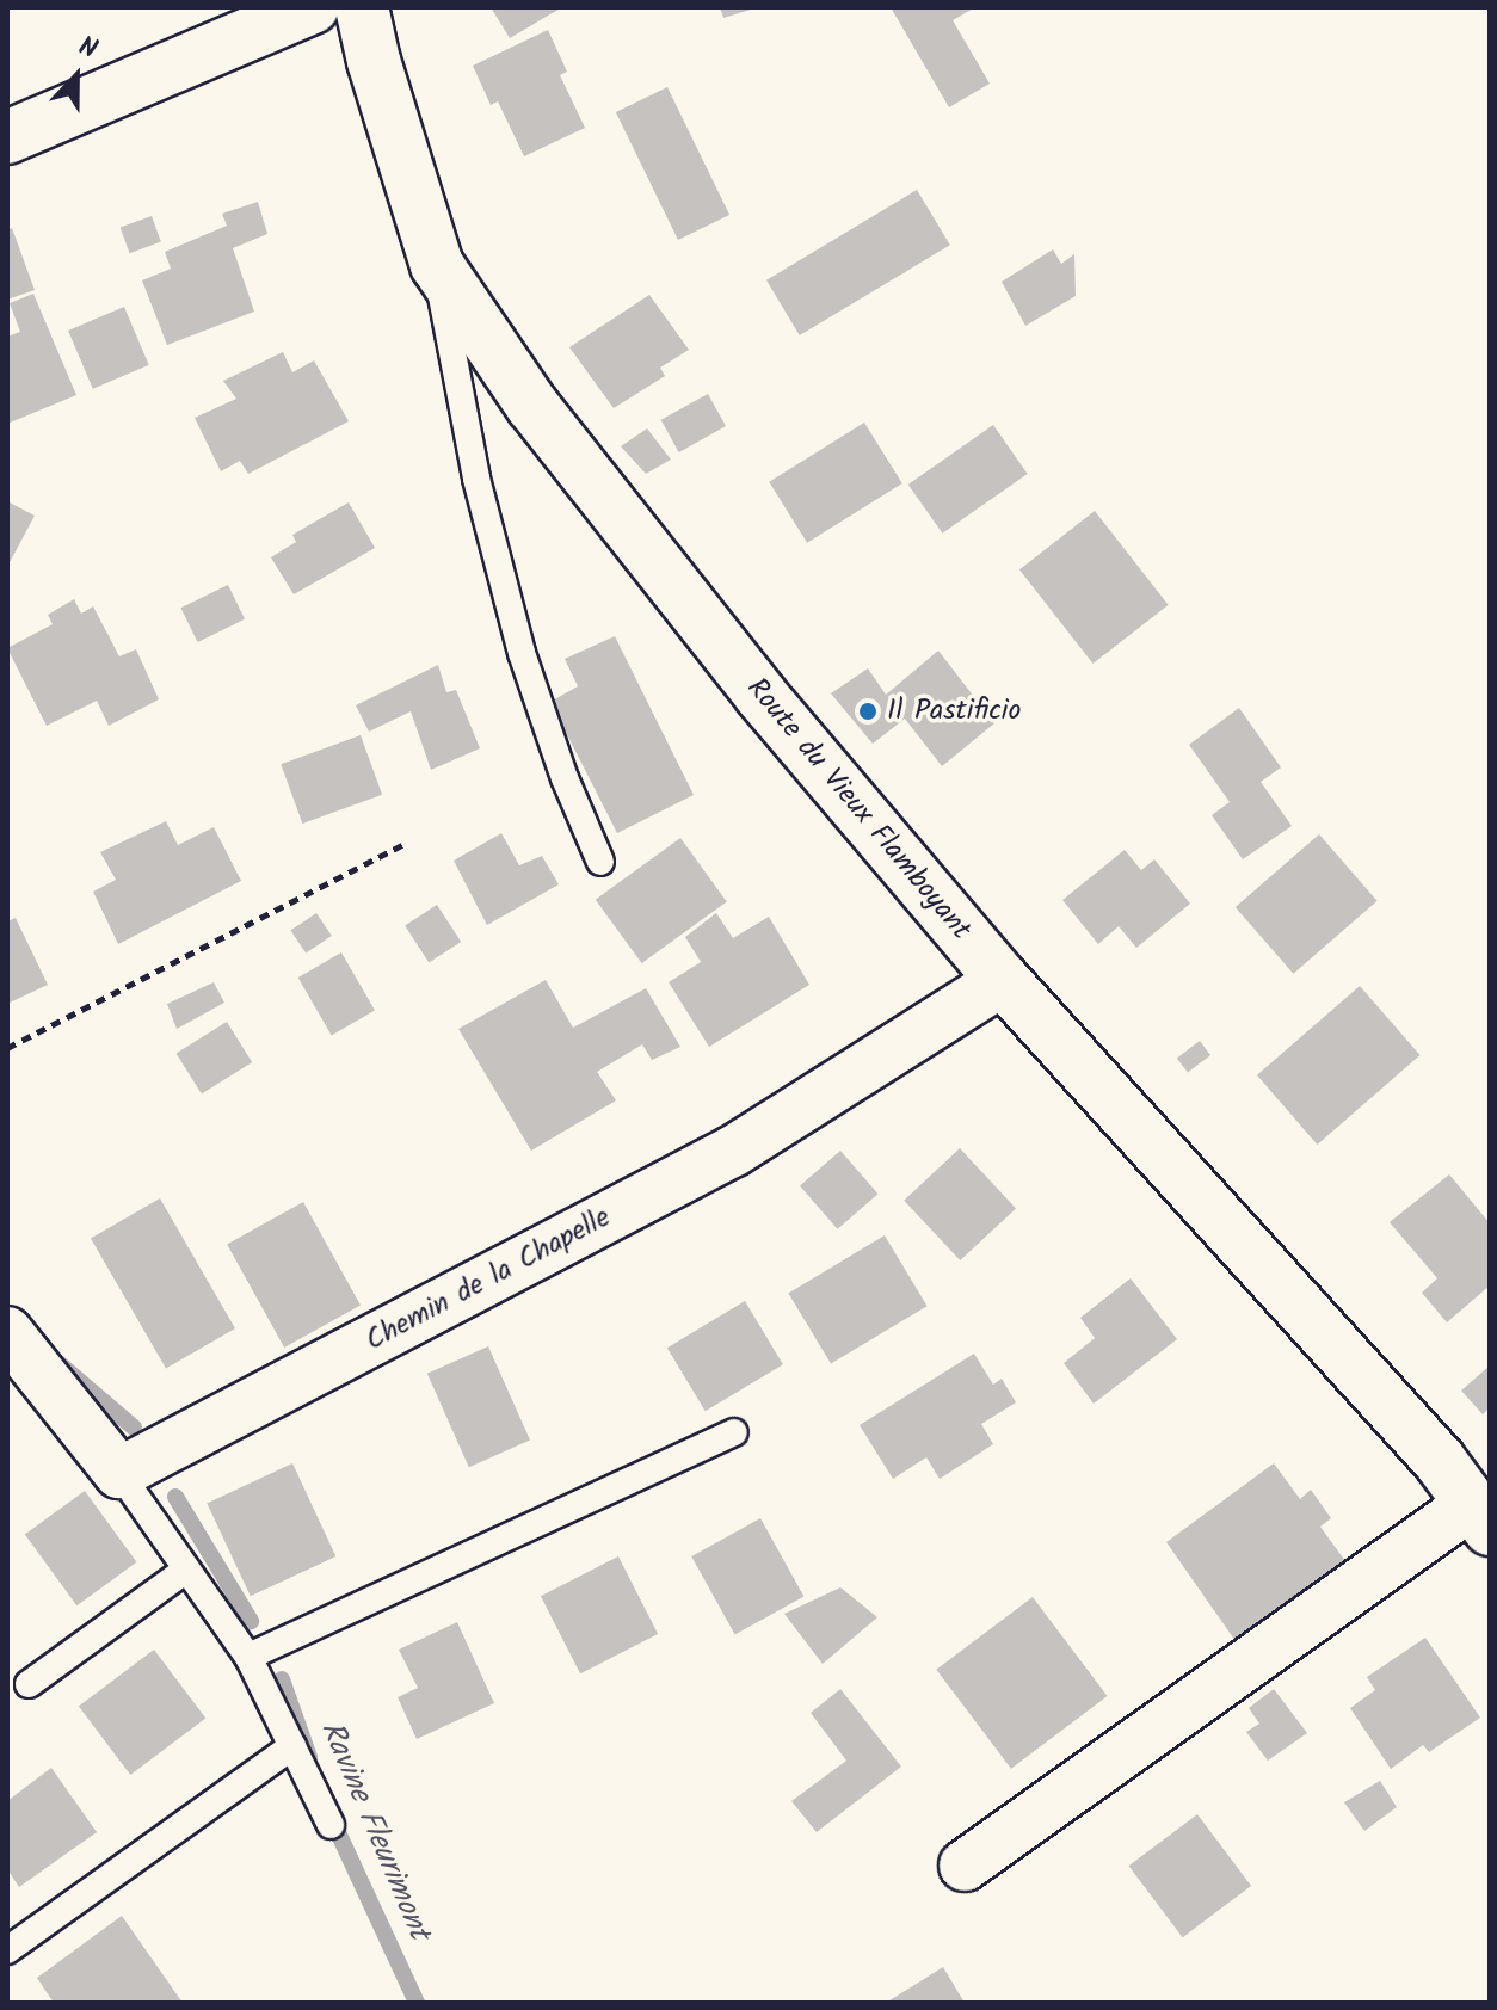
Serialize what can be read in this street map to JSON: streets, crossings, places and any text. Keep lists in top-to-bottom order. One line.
{"streets":{"main road":["Route du Vieux Flamboyant"],"street":["Chemin de la Chapelle"]},"crossings":[["Route du Vieux Flamboyant","Chemin de la Chapelle"]],"water":["Ravine Fleurimont"],"places":["Il Pastificio"],"north":"top"}
